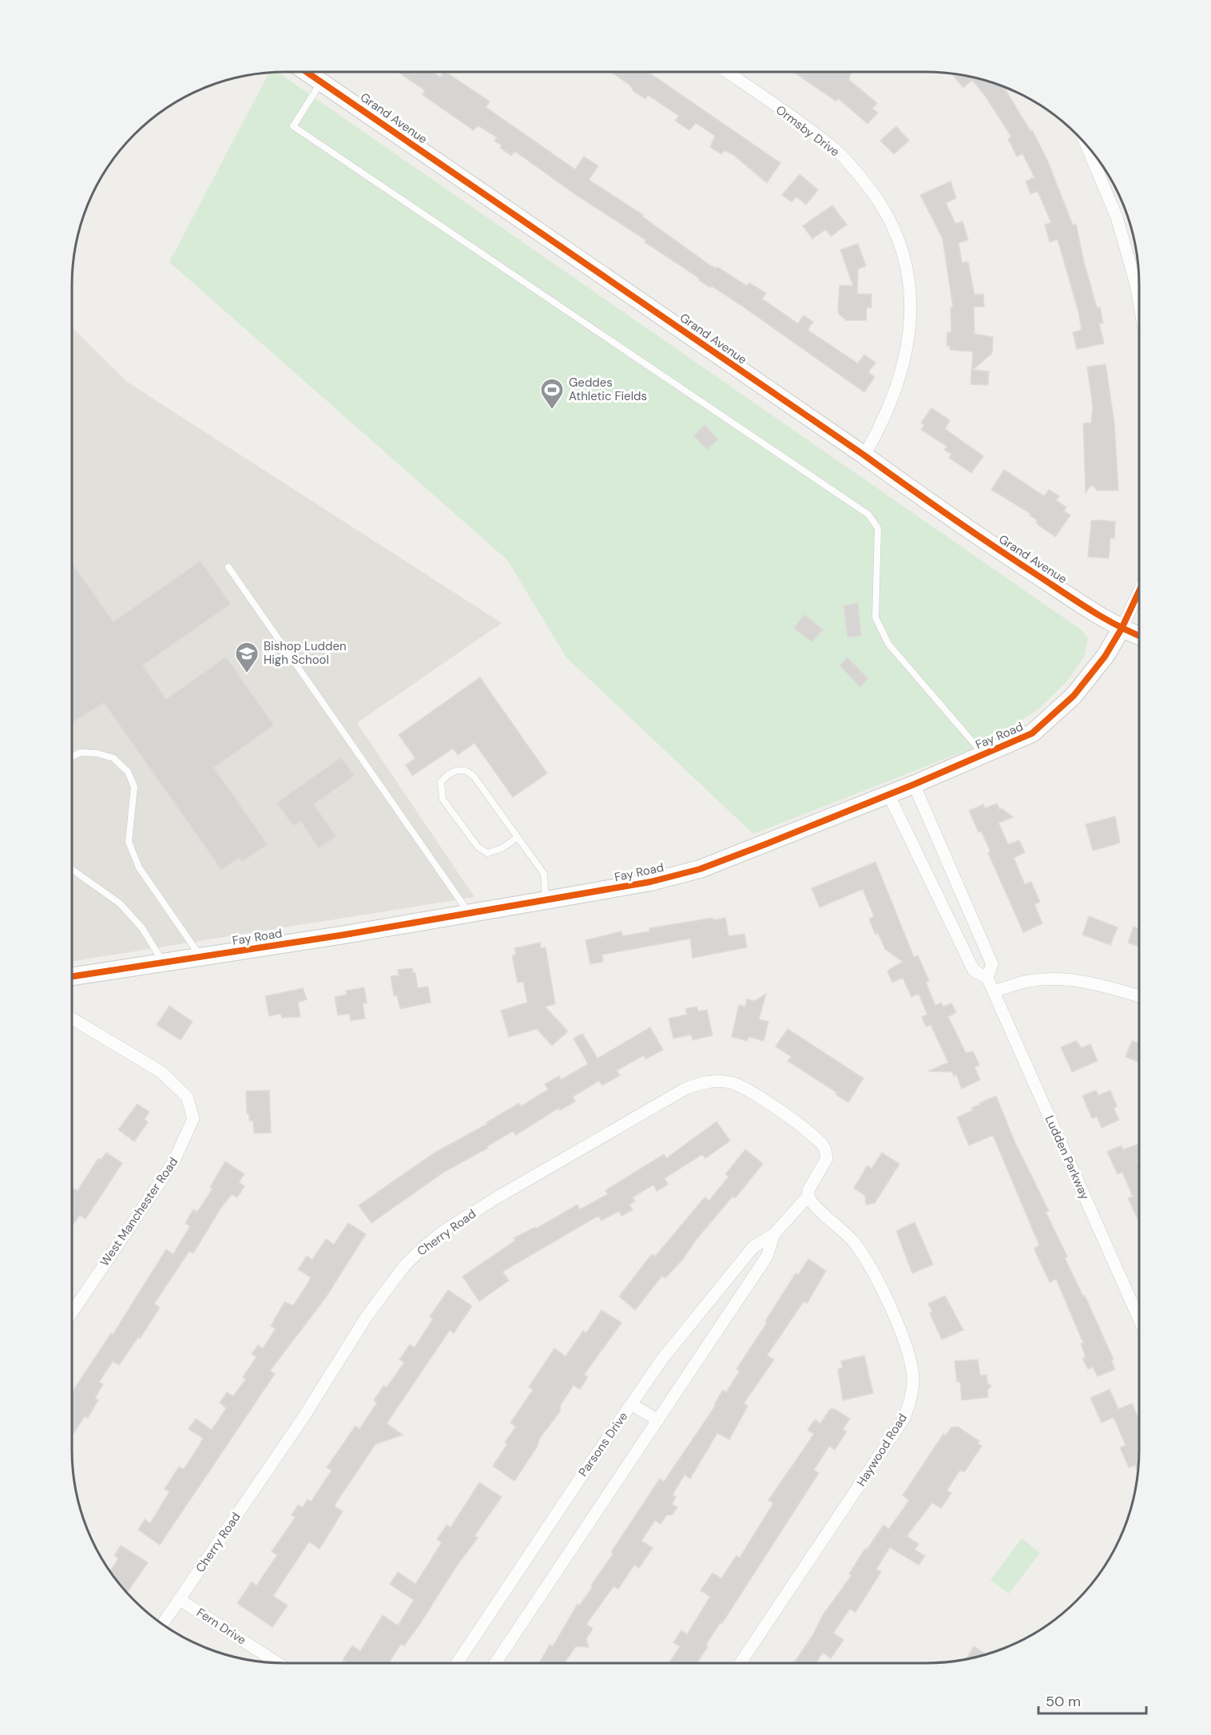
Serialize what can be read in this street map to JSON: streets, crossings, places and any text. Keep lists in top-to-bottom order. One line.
{"streets":{"street":["Grand Avenue","Ormsby Drive","Fay Road","Ludden Parkway","West Manchester Road","Cherry Road","Parsons Drive","Haywood Road","Fern Drive"]},"crossings":[["Grand Avenue","Ormsby Drive"],["Grand Avenue","Fay Road"],["Fay Road","Ludden Parkway"],["Cherry Road","Parsons Drive"],["Cherry Road","Haywood Road"],["Cherry Road","Fern Drive"],["Parsons Drive","Haywood Road"]],"places":{"sports":["Geddes Athletic Fields"],"school or university":["Bishop Ludden High School"]},"scale_bar":"50 m"}
